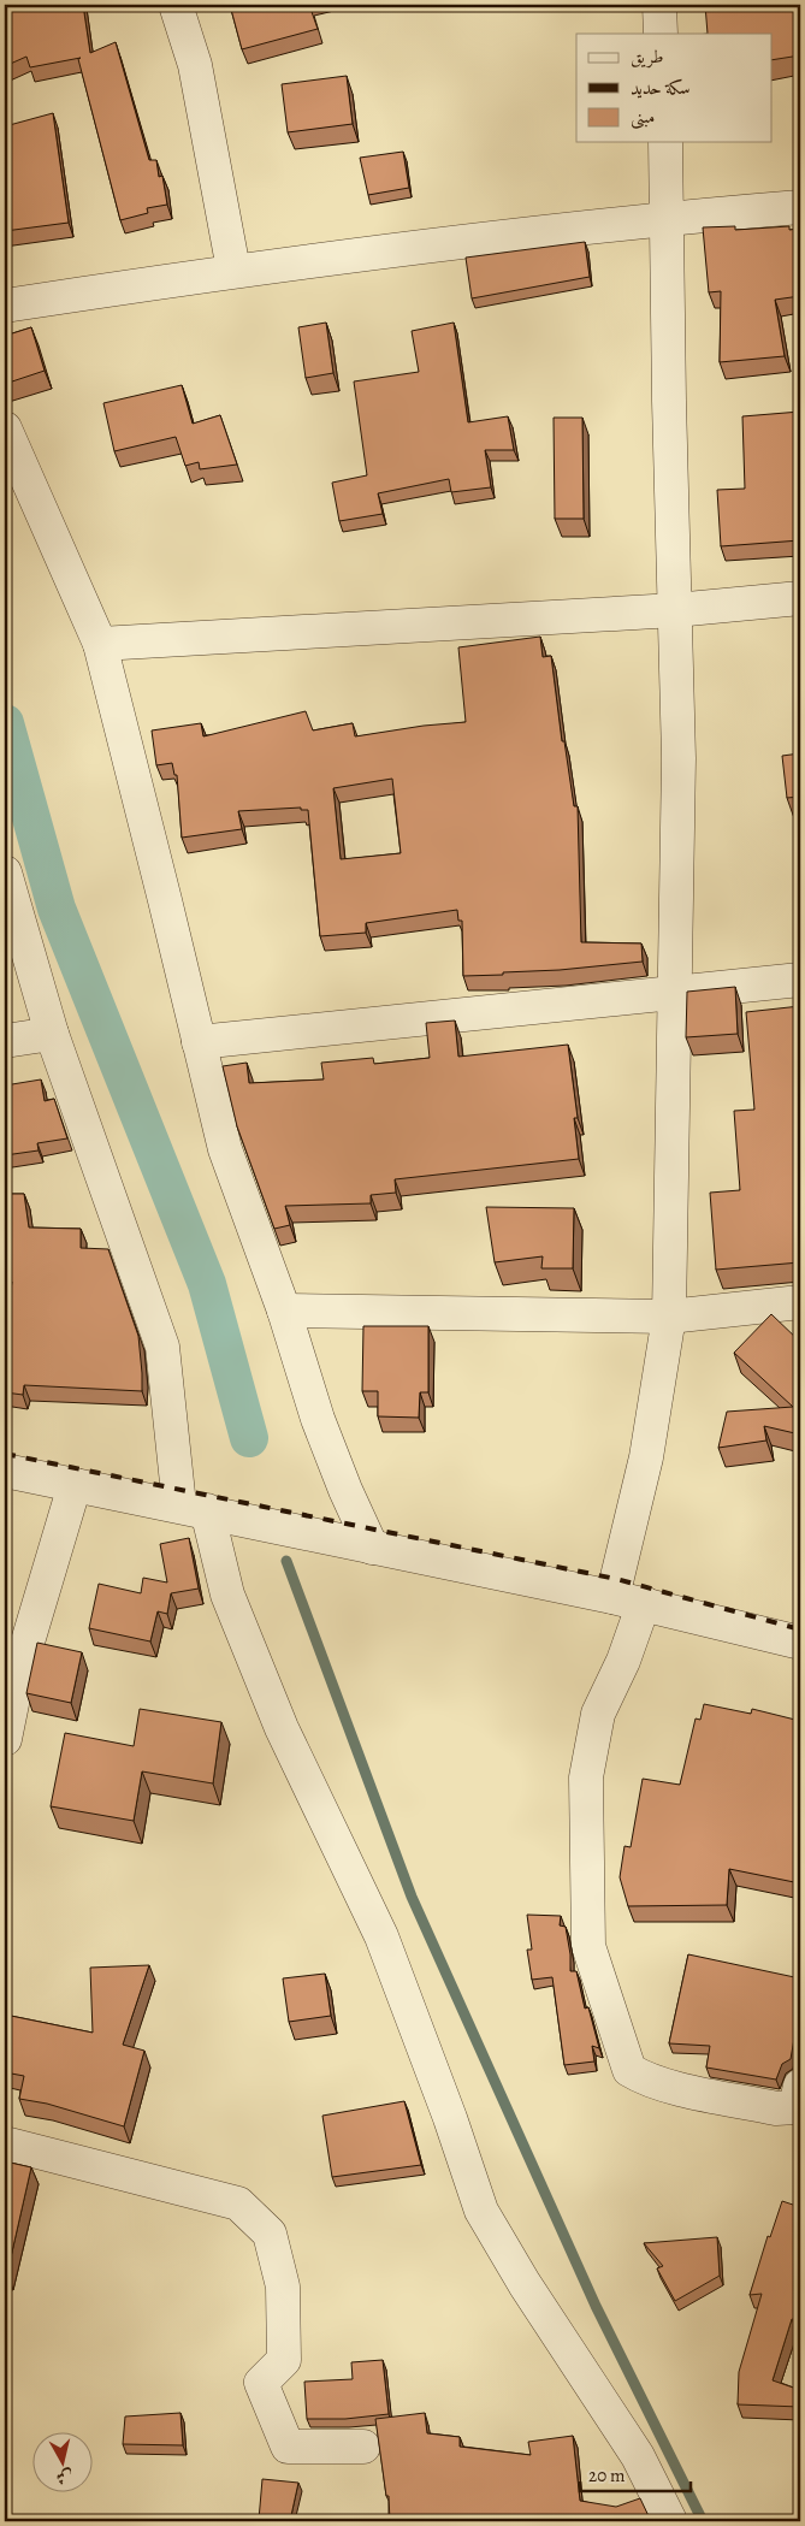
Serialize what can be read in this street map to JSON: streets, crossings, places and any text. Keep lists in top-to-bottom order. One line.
{"legend":["طريق","سكة حديد","مبنى"],"scale_bar":"20 m","north":"bottom"}
